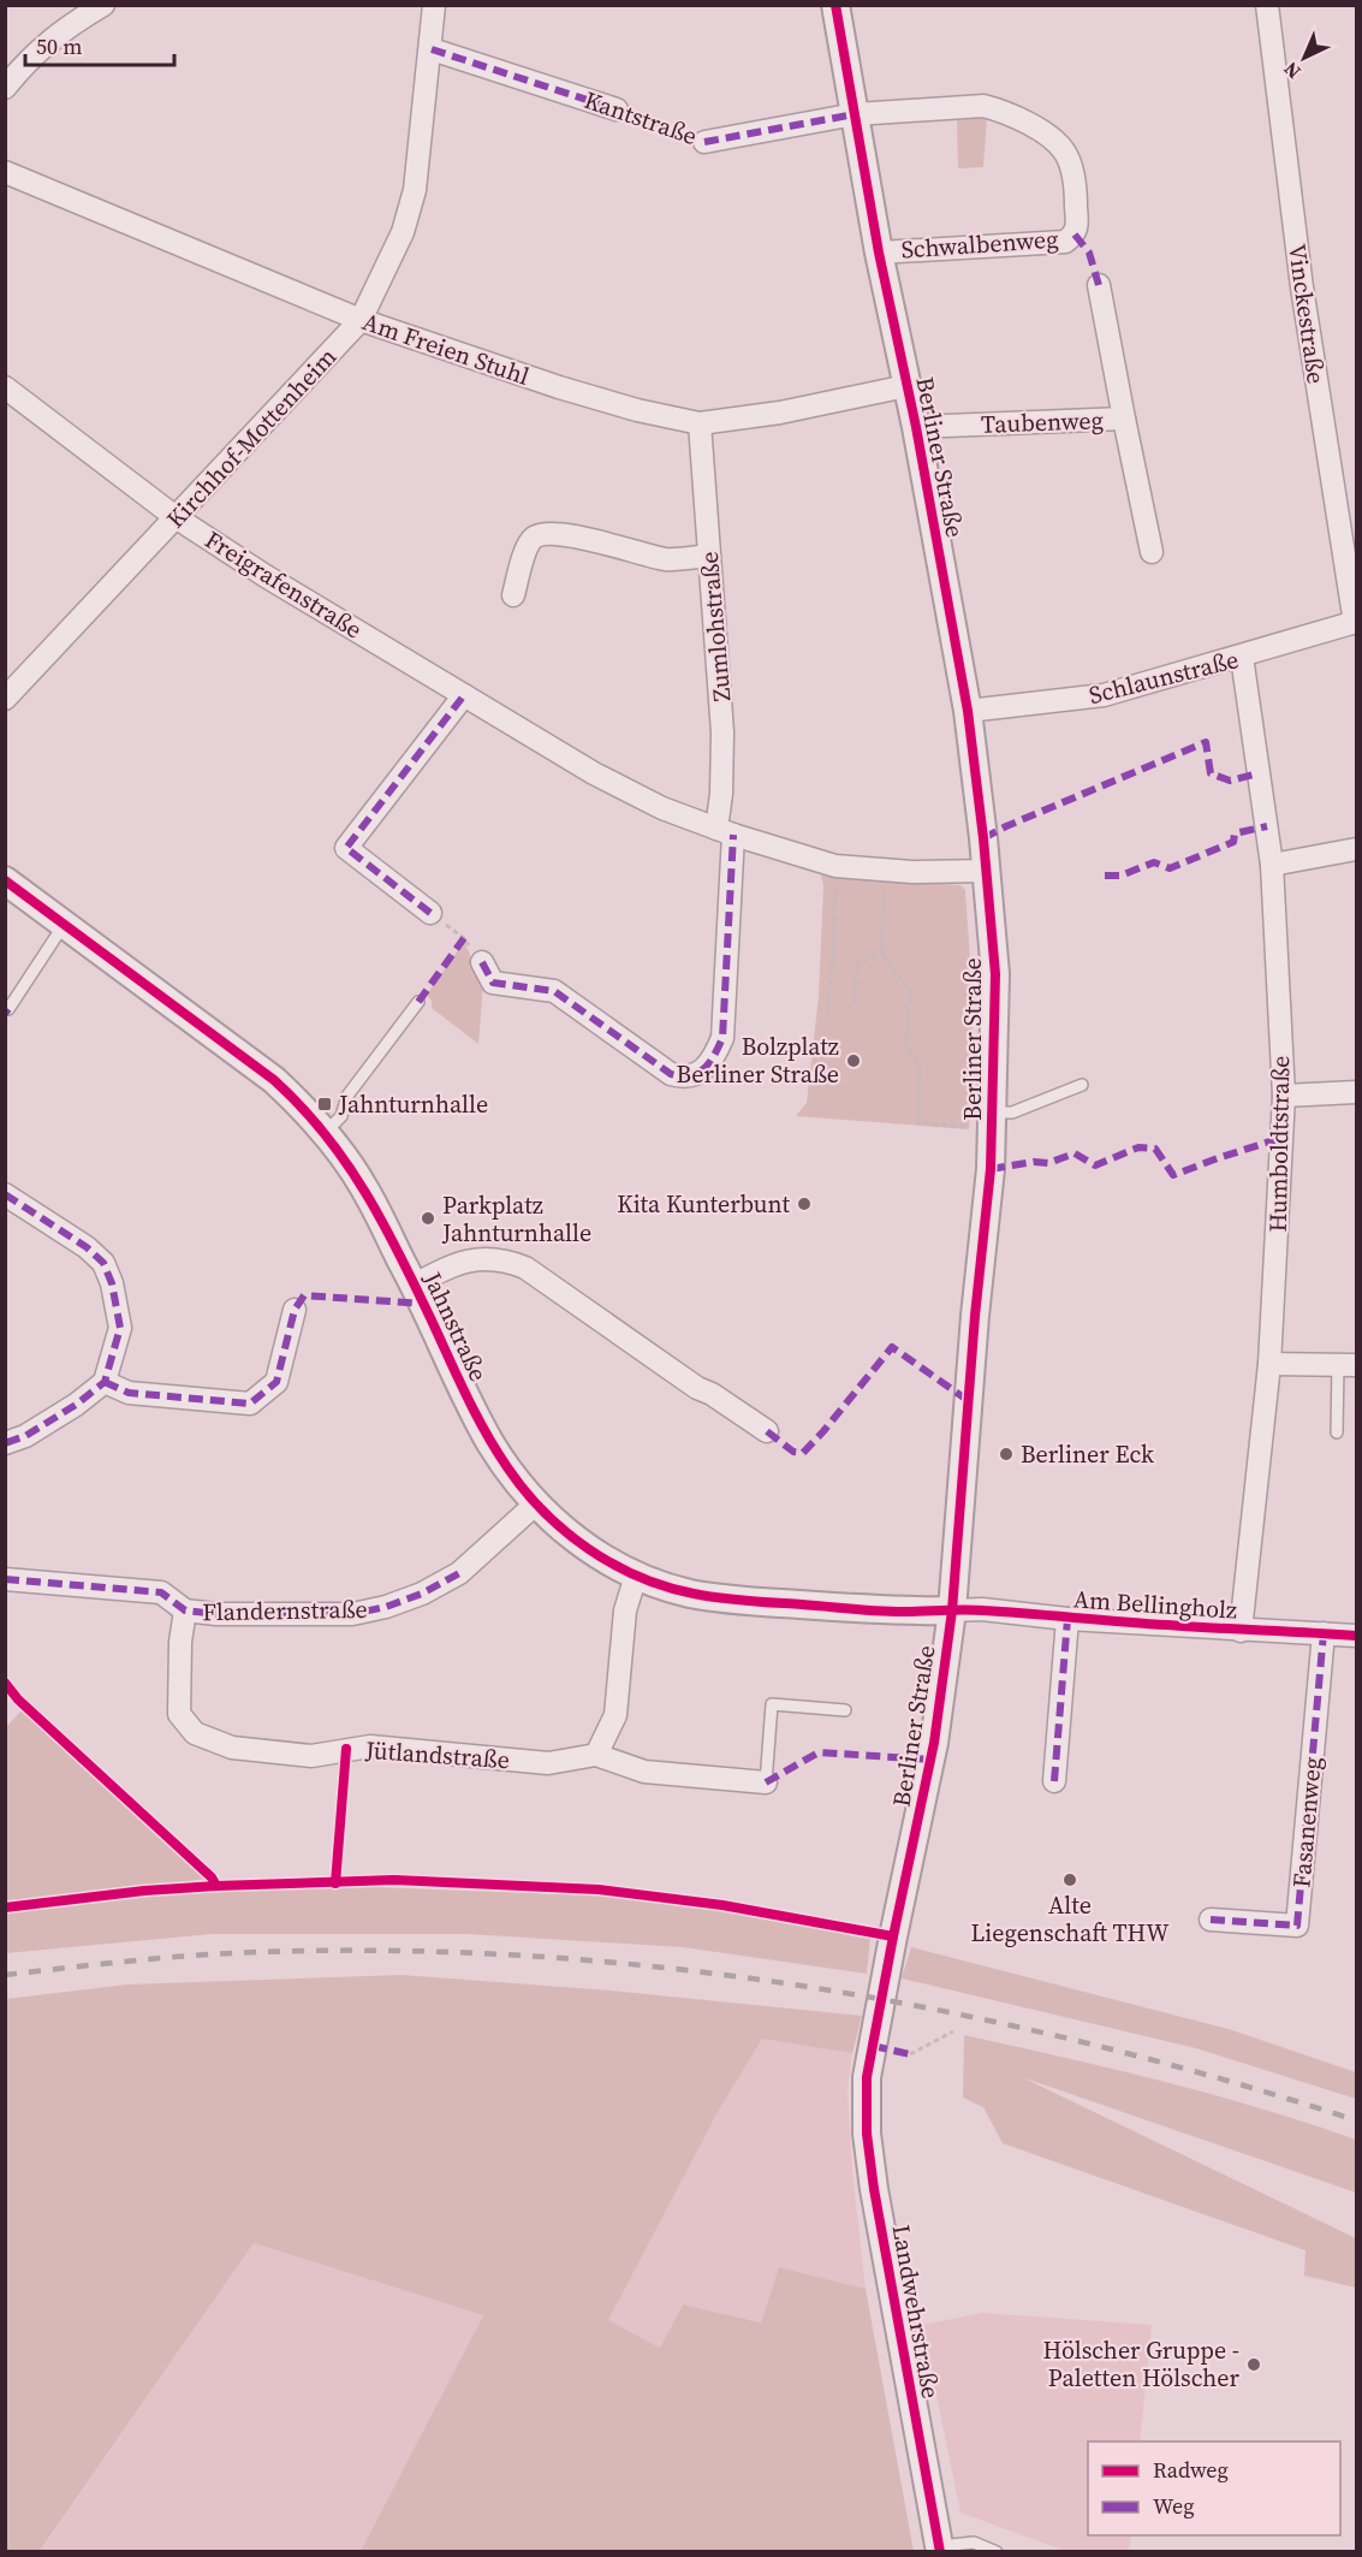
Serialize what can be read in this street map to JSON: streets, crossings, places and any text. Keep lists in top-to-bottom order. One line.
{"streets":{"street":["Kantstraße","Schwalbenweg","Vinckestraße","Am Freien Stuhl","Taubenweg","Kirchhof-Mottenheim","Berliner Straße","Freigrafenstraße","Zumlohstraße","Schlaunstraße","Humboldtstraße","Jahnstraße","Am Bellingholz","Flandernstraße","Jütlandstraße","Fasanenweg","Landwehrstraße"]},"crossings":[["Kantstraße","Schwalbenweg"],["Kantstraße","Kirchhof-Mottenheim"],["Kantstraße","Berliner Straße"],["Schwalbenweg","Berliner Straße"],["Vinckestraße","Schlaunstraße"],["Am Freien Stuhl","Kirchhof-Mottenheim"],["Am Freien Stuhl","Berliner Straße"],["Am Freien Stuhl","Zumlohstraße"],["Taubenweg","Berliner Straße"],["Kirchhof-Mottenheim","Freigrafenstraße"],["Berliner Straße","Freigrafenstraße"],["Berliner Straße","Schlaunstraße"],["Berliner Straße","Jahnstraße"],["Berliner Straße","Am Bellingholz"],["Berliner Straße","Landwehrstraße"],["Freigrafenstraße","Zumlohstraße"],["Schlaunstraße","Humboldtstraße"],["Humboldtstraße","Am Bellingholz"],["Jahnstraße","Am Bellingholz"],["Jahnstraße","Flandernstraße"],["Am Bellingholz","Fasanenweg"],["Flandernstraße","Jütlandstraße"]],"places":{"other":["Bolzplatz Berliner Straße","Kita Kunterbunt","Parkplatz Jahnturnhalle","Berliner Eck","Alte Liegenschaft THW","Hölscher Gruppe - Paletten Hölscher"],"transit":["Jahnturnhalle"]},"legend":["Radweg","Weg"],"scale_bar":"50 m","north":"bottom left"}
